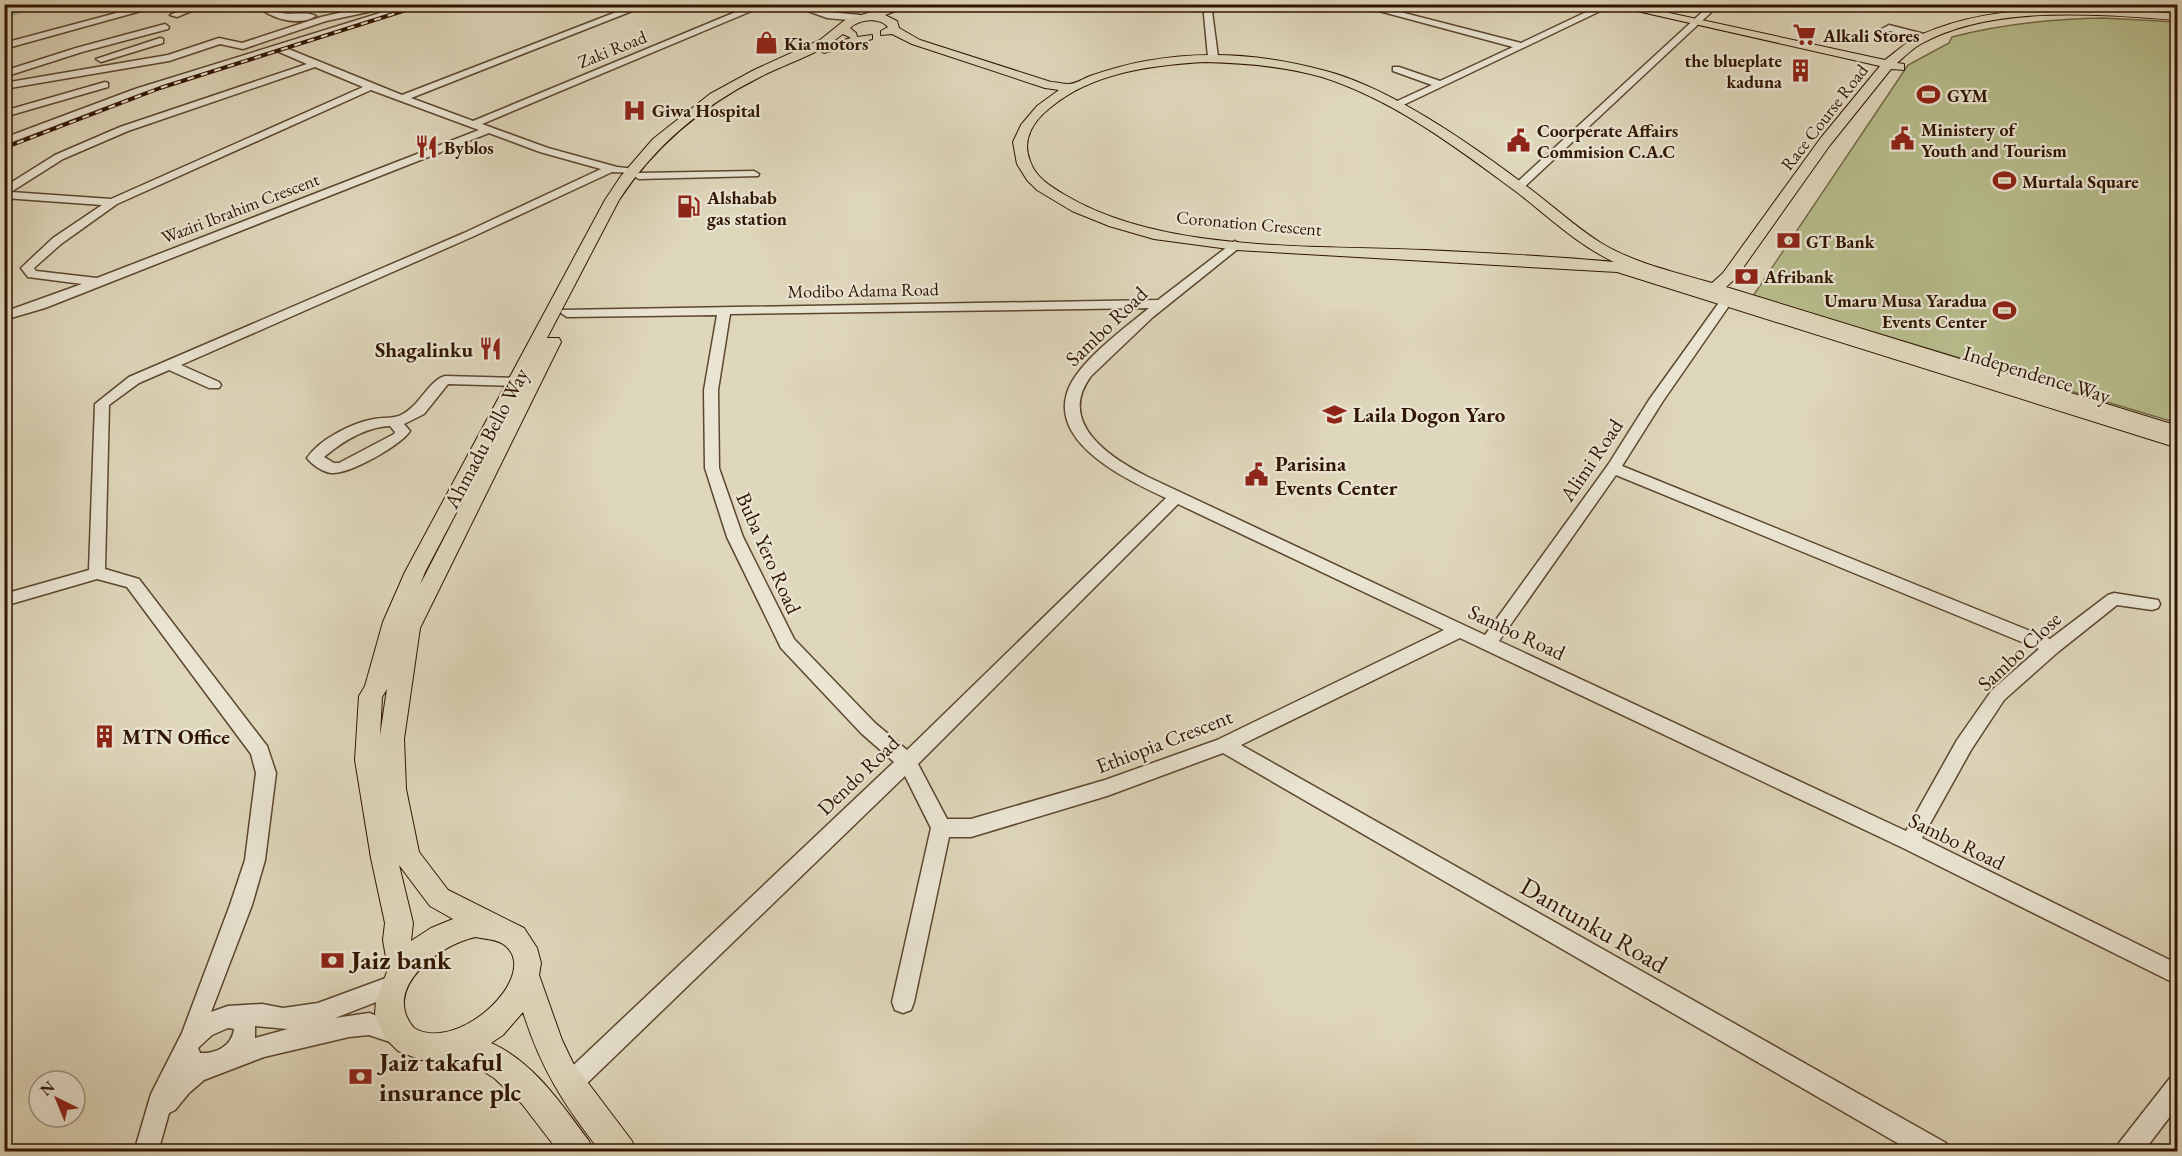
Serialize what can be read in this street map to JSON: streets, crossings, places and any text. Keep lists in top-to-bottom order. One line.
{"streets":{"main road":["Race Course Road","Coronation Crescent","Independence Way","Ahmadu Bello Way"],"street":["Zaki Road","Waziri Ibrahim Crescent","Modibo Adama Road","Sambo Road","Alimi Road","Buba Yero Road","Sambo Close","Ethiopia Crescent","Dendo Road","Dantunku Road"]},"crossings":[["Race Course Road","Independence Way"],["Race Course Road","Alimi Road"],["Coronation Crescent","Sambo Road"],["Coronation Crescent","Independence Way"],["Modibo Adama Road","Sambo Road"],["Modibo Adama Road","Ahmadu Bello Way"],["Modibo Adama Road","Buba Yero Road"],["Sambo Road","Alimi Road"],["Sambo Road","Sambo Close"],["Sambo Road","Ethiopia Crescent"],["Sambo Road","Dendo Road"],["Independence Way","Alimi Road"],["Buba Yero Road","Dendo Road"],["Ethiopia Crescent","Dantunku Road"]],"places":{"supermarket":["Alkali Stores"],"shop":["Kia motors"],"building":["the blueplate kaduna","MTN Office"],"sports":["GYM","Murtala Square","Umaru Musa Yaradua Events Center"],"hospital":["Giwa Hospital"],"public building":["Ministery of Youth and Tourism","Coorperate Affairs Commision C.A.C","Parisina Events Center"],"restaurant":["Byblos","Shagalinku"],"fuel station":["Alshabab gas station"],"bank":["GT Bank","Afribank","Jaiz bank","Jaiz takaful insurance plc"],"school or university":["Laila Dogon Yaro"]},"north":"top left"}
